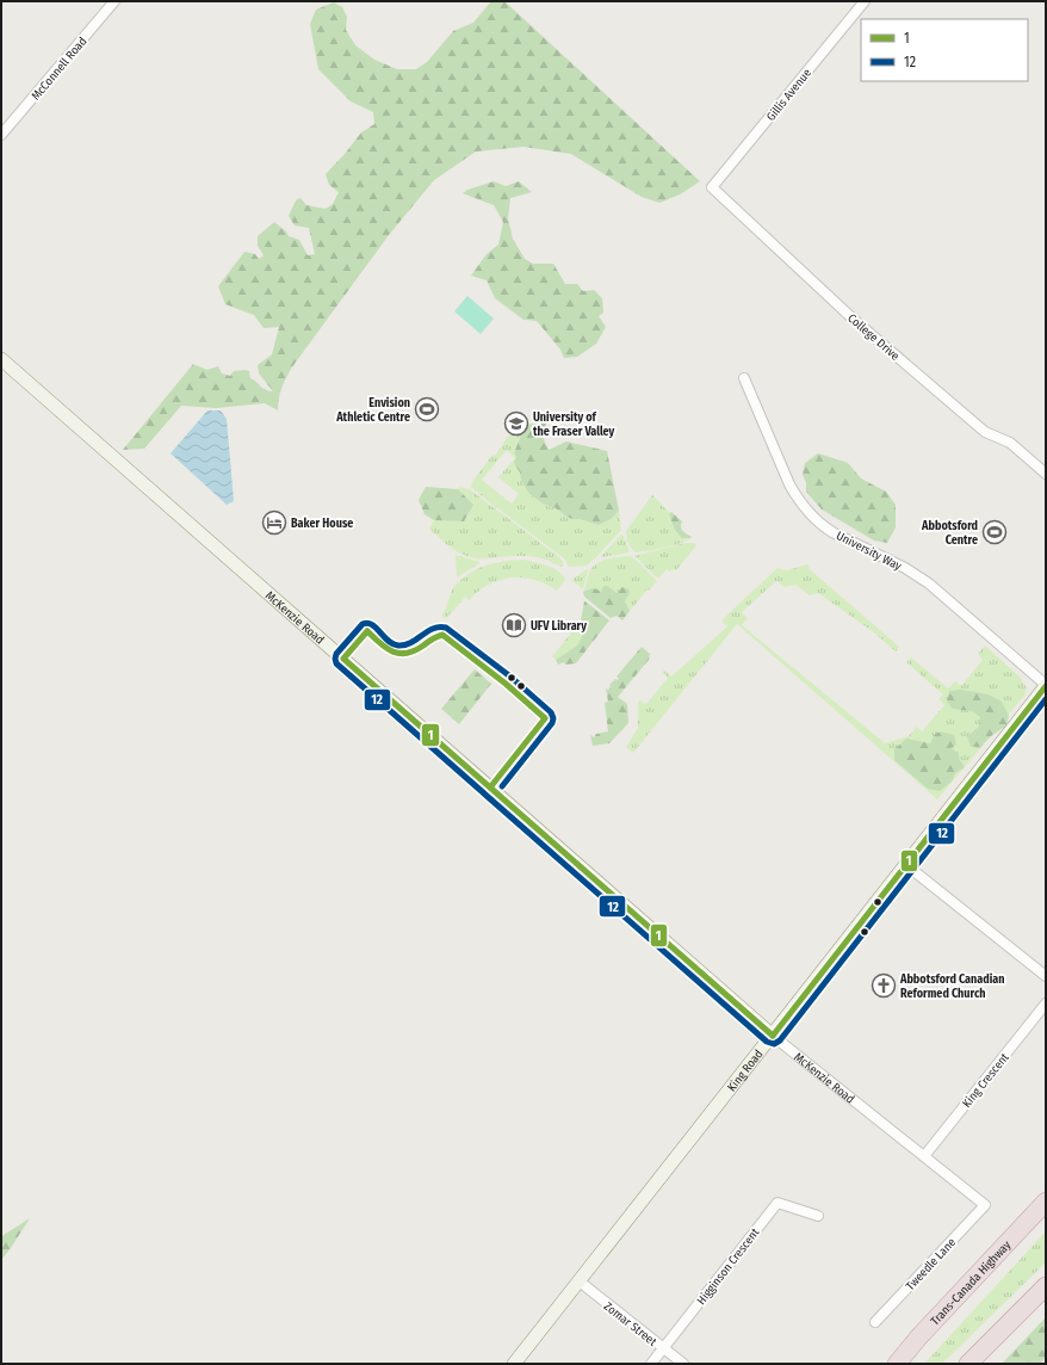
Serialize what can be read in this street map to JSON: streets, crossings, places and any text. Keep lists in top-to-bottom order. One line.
{"streets":{"highway":["Trans-Canada Highway"],"street":["McConnell Road","Gillis Avenue","College Drive","University Way","McKenzie Road","King Road","King Crescent","Tweedle Lane","Higginson Crescent","Zomar Street"]},"crossings":[["Gillis Avenue","College Drive"],["University Way","King Road"],["McKenzie Road","King Road"],["McKenzie Road","King Crescent"],["McKenzie Road","Tweedle Lane"],["King Road","Zomar Street"],["Higginson Crescent","Zomar Street"]],"places":{"sports":["Envision Athletic Centre","Abbotsford Centre"],"school or university":["University of the Fraser Valley"],"hotel":["Baker House"],"library":["UFV Library"],"church":["Abbotsford Canadian Reformed Church"]},"lines":["transit line 12","transit line 1"],"legend":["1","12"]}
